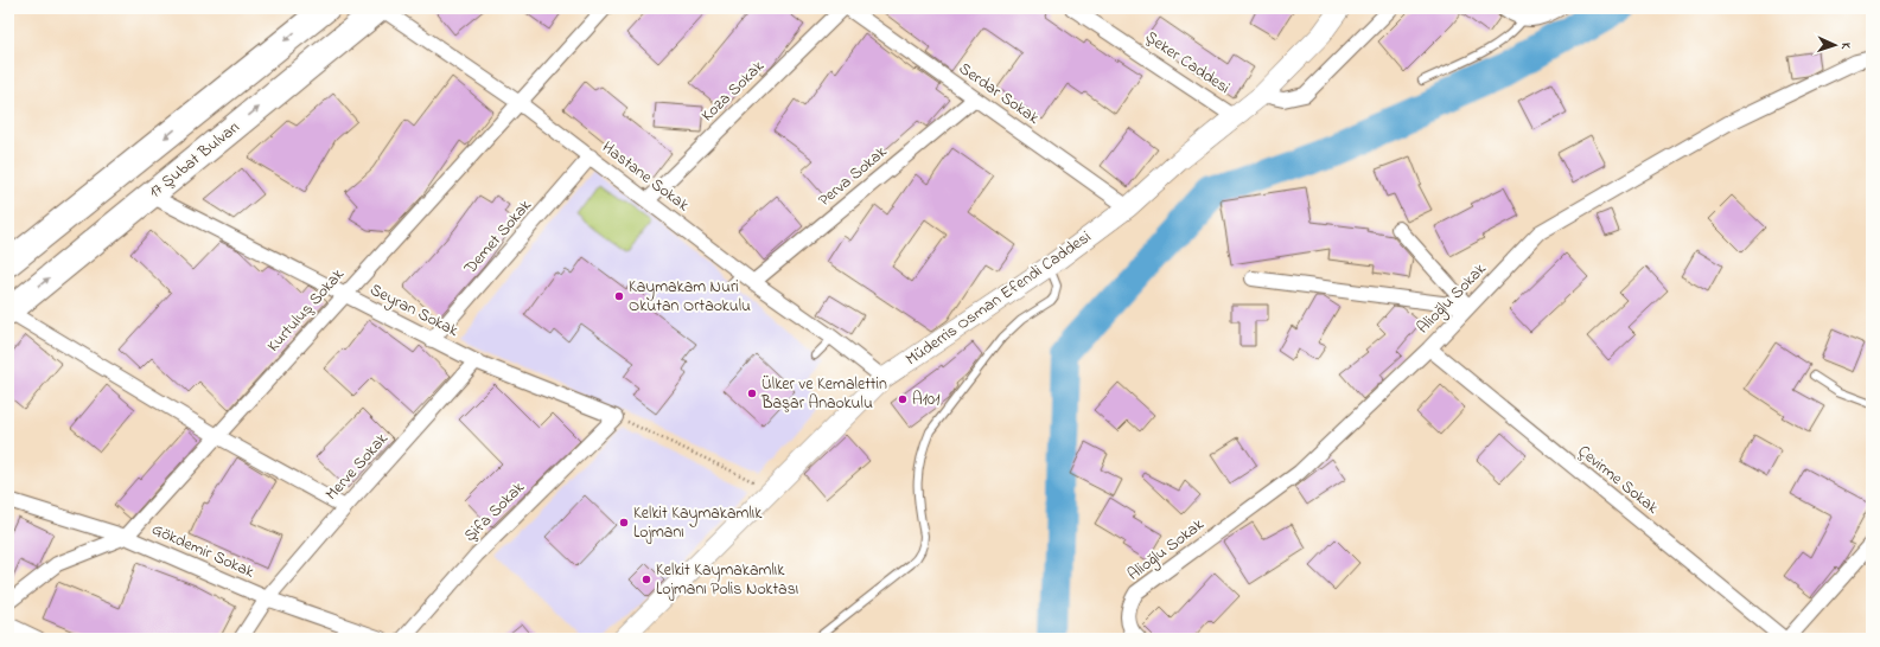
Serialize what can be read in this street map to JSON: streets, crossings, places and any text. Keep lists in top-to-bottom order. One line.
{"streets":{"highway":["17 Şubat Bulvarı"],"main road":["Müderris Osman Efendi Caddesi"],"street":["Şeker Caddesi","Koza Sokak","Serdar Sokak","Hastane Sokak","Perva Sokak","Demet Sokak","Alioğlu Sokak","Kurtuluş Sokak","Seyran Sokak","Merve Sokak","Çevirme Sokak","Şifa Sokak","Gökdemir Sokak"]},"crossings":[["Şeker Caddesi","Müderris Osman Efendi Caddesi"],["Koza Sokak","Hastane Sokak"],["Serdar Sokak","Perva Sokak"],["Serdar Sokak","Müderris Osman Efendi Caddesi"],["17 Şubat Bulvarı","Hastane Sokak"],["17 Şubat Bulvarı","Seyran Sokak"],["Hastane Sokak","Perva Sokak"],["Hastane Sokak","Demet Sokak"],["Hastane Sokak","Müderris Osman Efendi Caddesi"],["Hastane Sokak","Kurtuluş Sokak"],["Demet Sokak","Seyran Sokak"],["Alioğlu Sokak","Çevirme Sokak"],["Kurtuluş Sokak","Seyran Sokak"],["Kurtuluş Sokak","Gökdemir Sokak"],["Seyran Sokak","Merve Sokak"],["Seyran Sokak","Şifa Sokak"],["Merve Sokak","Gökdemir Sokak"]],"places":["Kaymakam Nuri Okutan Ortaokulu","Ülker ve Kemalettin Başar Anaokulu","A101","Kelkit Kaymakamlık Lojmanı","Kelkit Kaymakamlık Lojmanı Polis Noktası"],"north":"right"}
